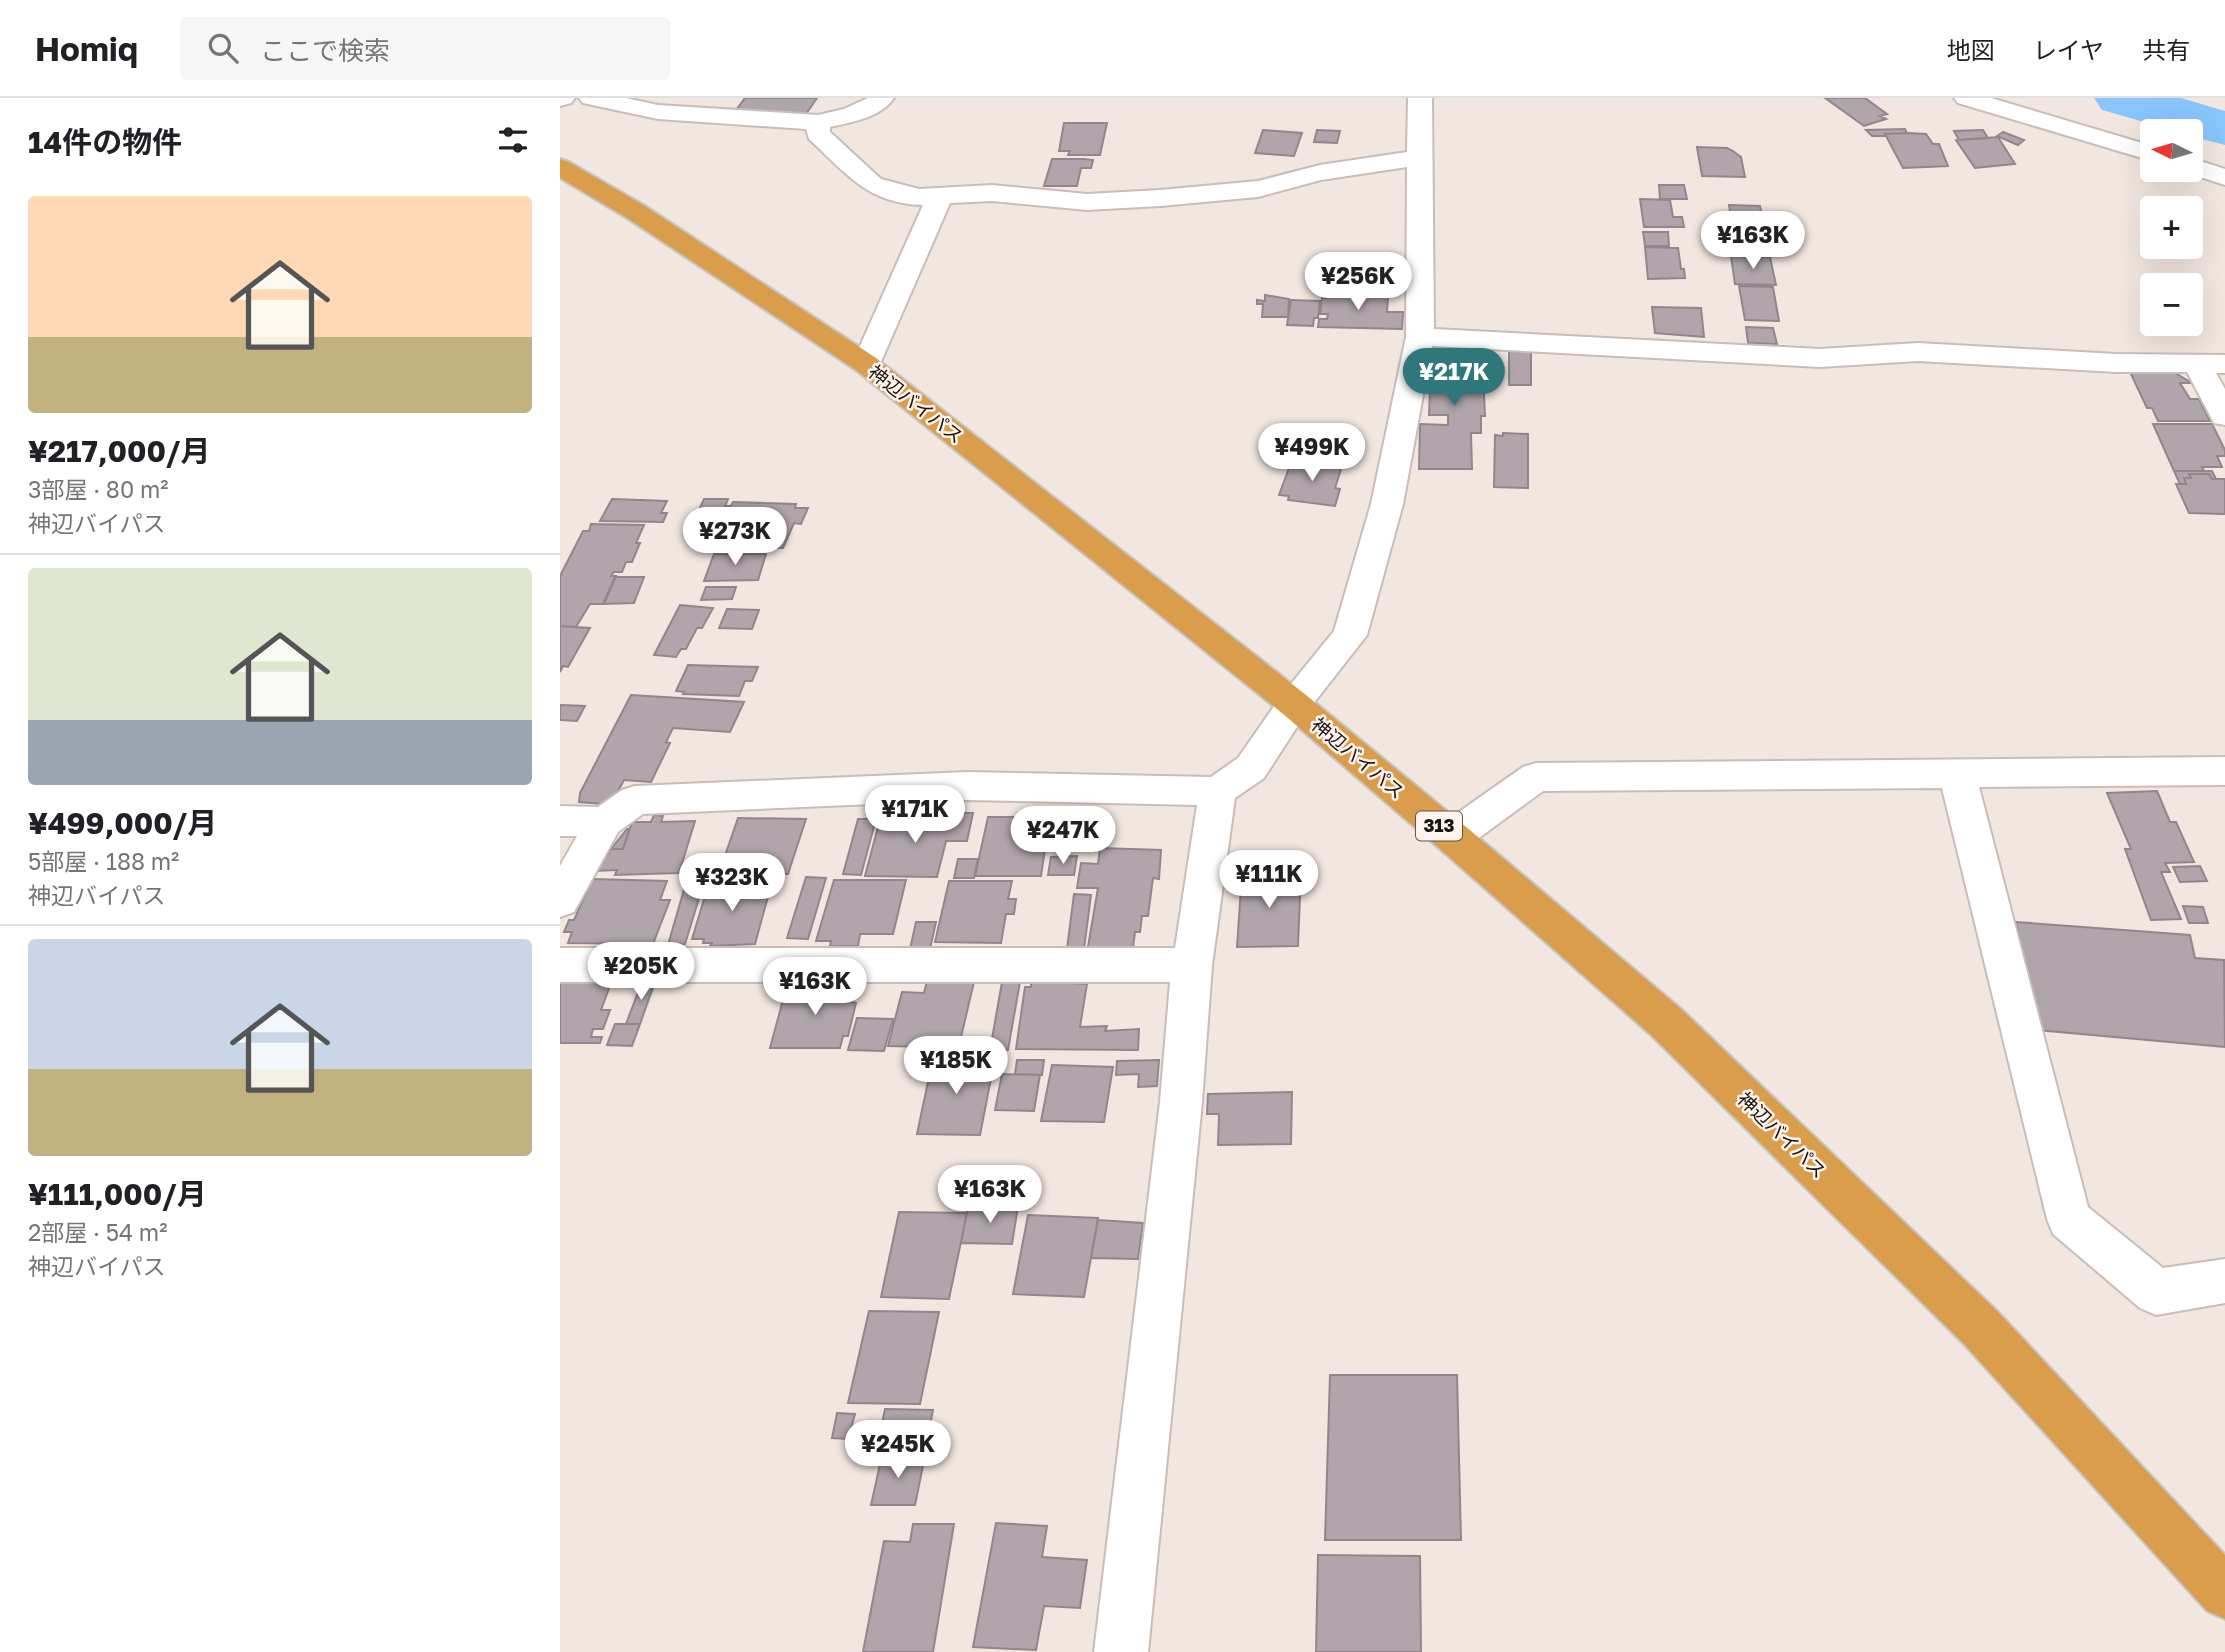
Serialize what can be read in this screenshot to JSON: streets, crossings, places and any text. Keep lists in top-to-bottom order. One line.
{"streets":{"highway":["神辺バイパス","313"]},"north":"left","page":{"header":"Homiq","search":"ここで検索","nav":["地図","レイヤ","共有"],"heading":"14件の物件","map_buttons":["+","−"],"list":[{"name":"¥217,000/月","note":"3部屋 · 80 m² · 神辺バイパス"},{"name":"¥499,000/月","note":"5部屋 · 188 m² · 神辺バイパス"},{"name":"¥111,000/月","note":"2部屋 · 54 m² · 神辺バイパス"}],"price":["¥163K","¥256K","¥217K","¥499K","¥273K","¥171K","¥247K","¥111K","¥323K","¥205K","¥163K","¥185K","¥163K","¥245K"]}}
